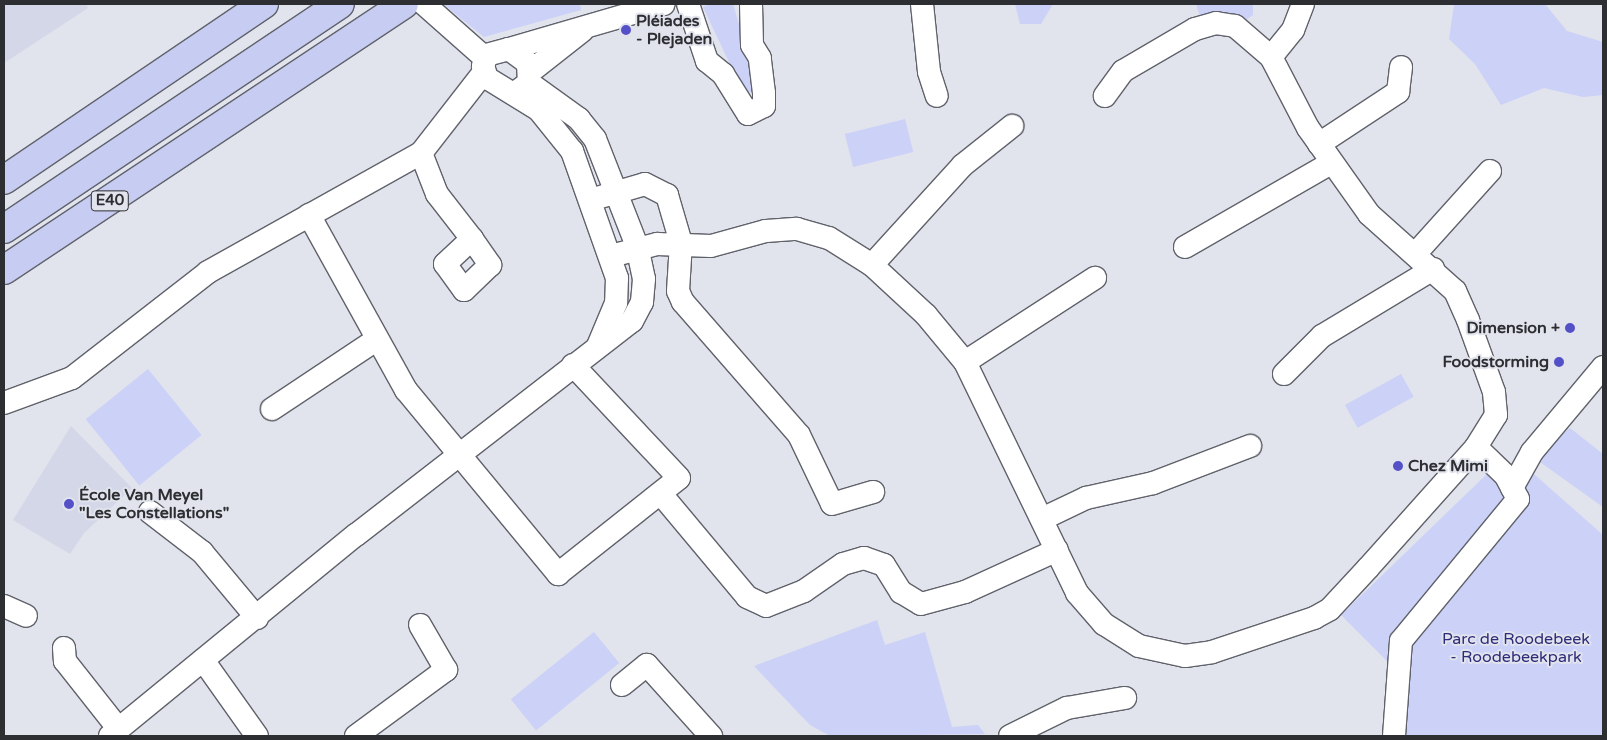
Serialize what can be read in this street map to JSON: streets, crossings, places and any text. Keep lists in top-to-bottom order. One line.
{"streets":{"highway":["E40"]},"parks":["Parc de Roodebeek - Roodebeekpark"],"places":["Pléiades - Plejaden","Dimension +","Foodstorming","Chez Mimi","École Van Meyel \"Les Constellations\""]}
